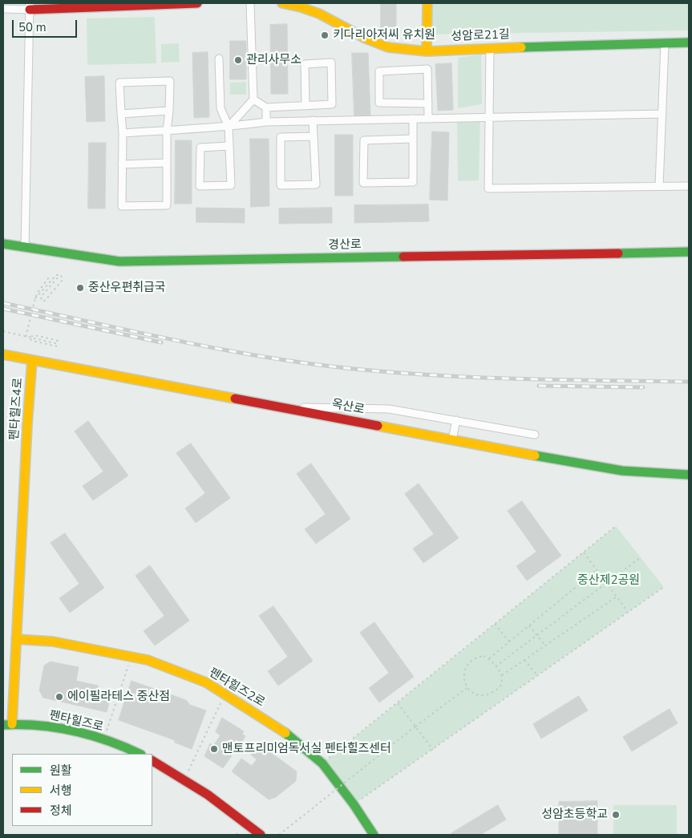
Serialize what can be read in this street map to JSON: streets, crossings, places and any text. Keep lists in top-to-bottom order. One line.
{"streets":{"street":["성암로21길","경산로","옥산로","펜타힐즈4로","펜타힐즈2로","펜타힐즈로"]},"crossings":[["옥산로","펜타힐즈4로"],["펜타힐즈4로","펜타힐즈2로"],["펜타힐즈4로","펜타힐즈로"]],"parks":["중산제2공원"],"places":["키다리아저씨 유치원","관리사무소","중산우편취급국","에이필라테스 중산점","맨토프리미엄독서실 펜타힐즈센터","성암초등학교"],"legend":["원활","서행","정체"],"scale_bar":"50 m"}
